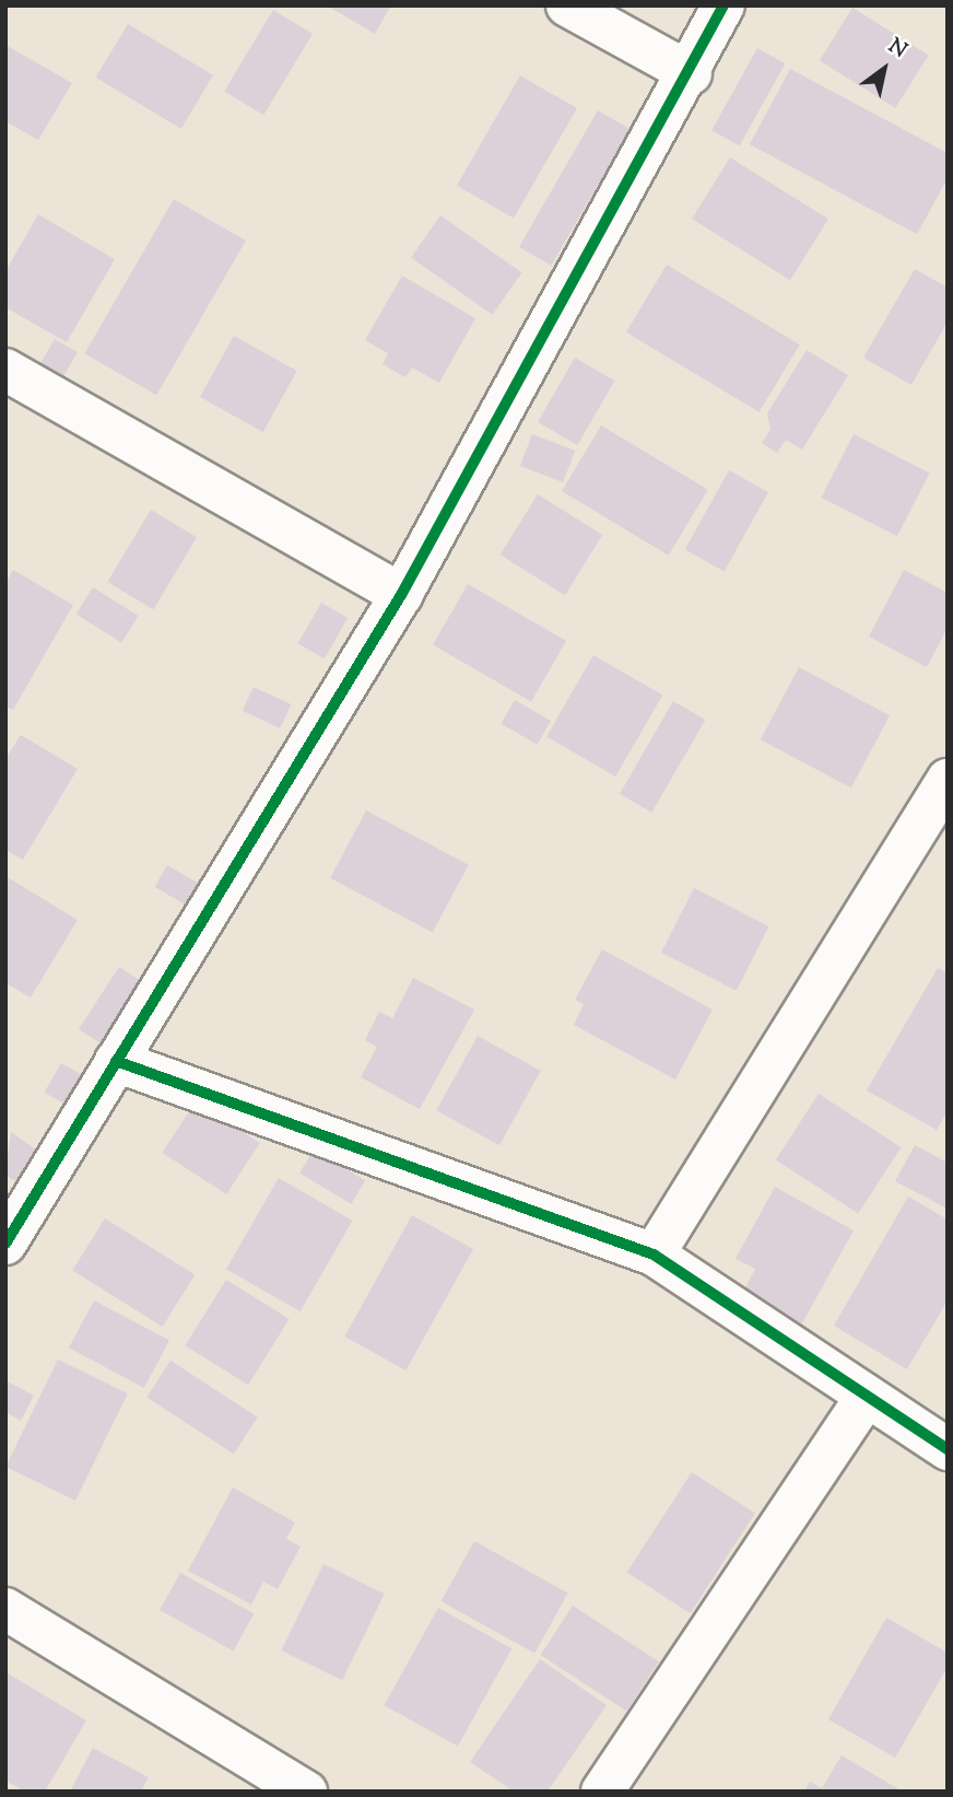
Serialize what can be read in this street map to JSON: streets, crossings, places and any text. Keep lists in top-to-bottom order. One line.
{"north":"top right"}
